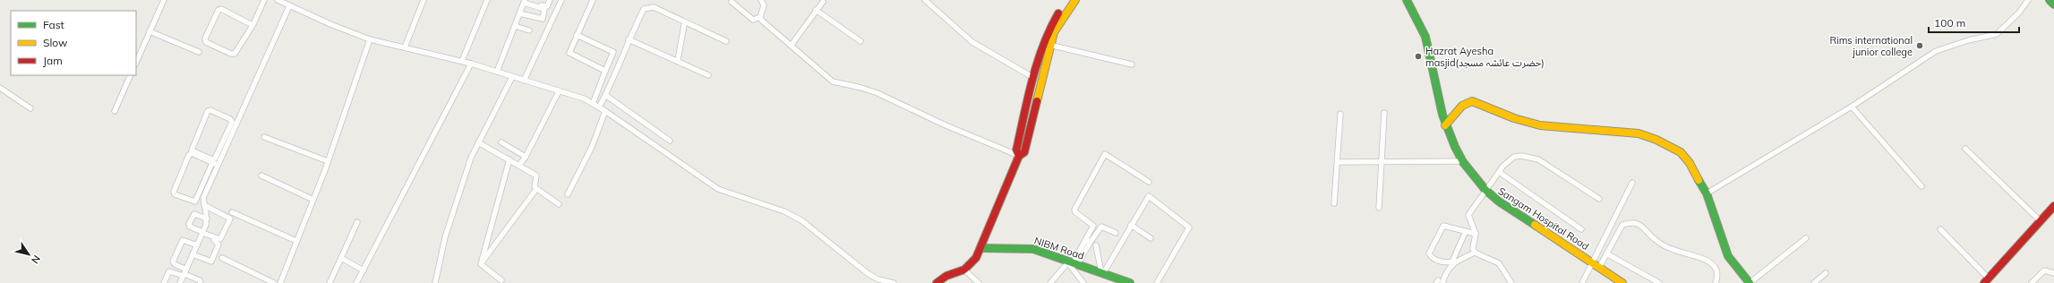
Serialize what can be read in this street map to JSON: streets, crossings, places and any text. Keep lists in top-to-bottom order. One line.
{"streets":{"main road":["Sangam Hospital Road","NIBM Road"]},"places":["Rims international junior college","Hazrat Ayesha masjid(حضرت عائشہ مسجد)"],"legend":["Fast","Slow","Jam"],"scale_bar":"100 m","north":"bottom right"}
